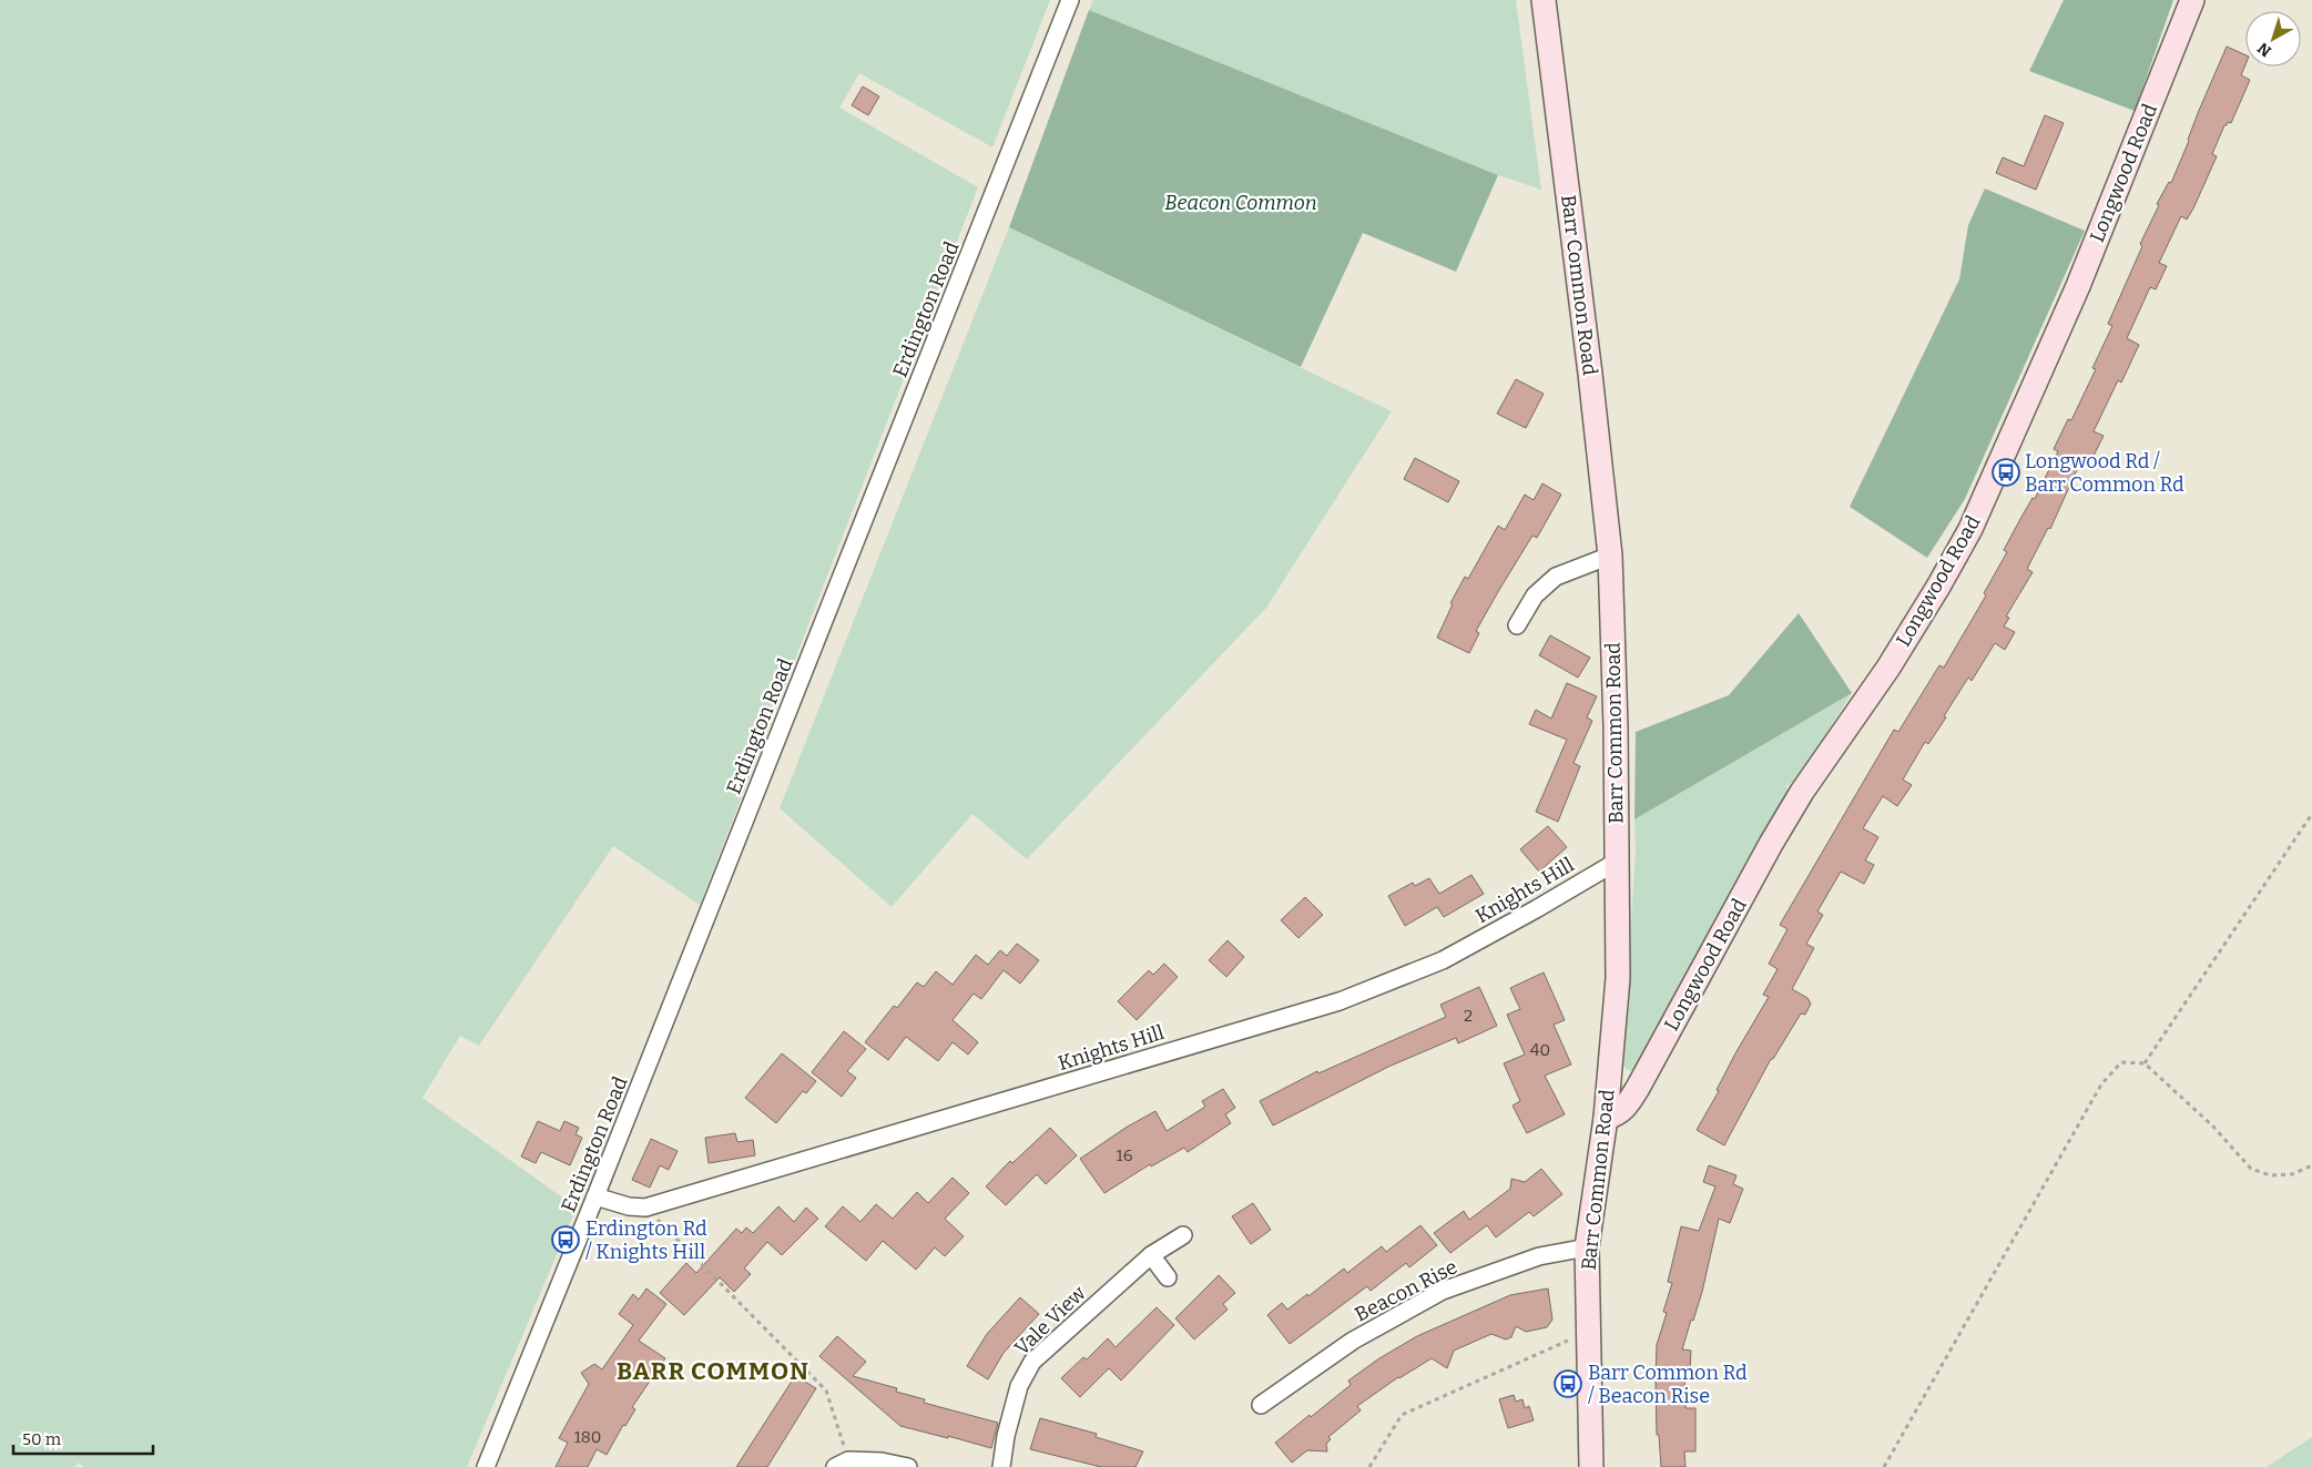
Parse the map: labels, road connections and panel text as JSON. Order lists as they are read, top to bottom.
{
  "streets": {
    "main road": ["Longwood Road", "Barr Common Road"],
    "street": [
      "Erdington Road",
      "Knights Hill",
      "Beacon Rise",
      "Vale View"
    ]
  },
  "crossings": [
    ["Longwood Road", "Barr Common Road"],
    ["Barr Common Road", "Knights Hill"],
    ["Barr Common Road", "Beacon Rise"],
    ["Erdington Road", "Knights Hill"]
  ],
  "districts": ["BARR COMMON"],
  "parks": ["Beacon Common"],
  "places": {
    "bus stop": ["Longwood Rd / Barr Common Rd", "Erdington Rd / Knights Hill", "Barr Common Rd / Beacon Rise"]
  },
  "house_numbers": [
    "2",
    "40",
    "16",
    "180"
  ],
  "scale_bar": "50 m",
  "north": "bottom left"
}
